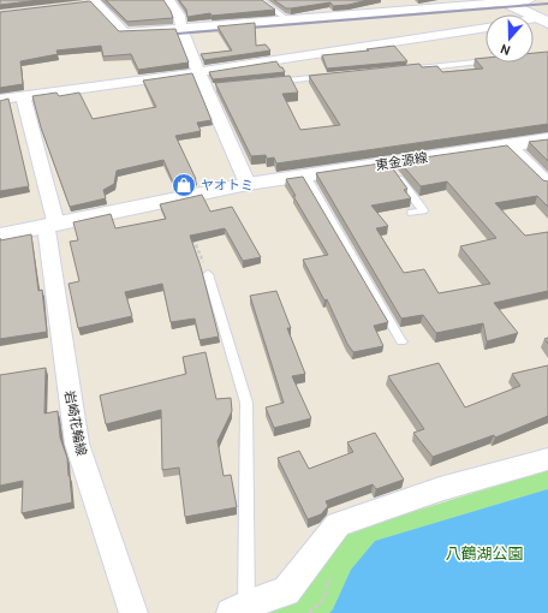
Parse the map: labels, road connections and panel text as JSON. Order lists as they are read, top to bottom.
{
  "streets": {
    "main road": ["東金源線"],
    "street": ["岩崎花輪線"]
  },
  "crossings": [
    ["東金源線", "岩崎花輪線"]
  ],
  "parks": ["八鶴湖公園"],
  "places": {
    "shop": ["ヤオトミ"]
  },
  "north": "bottom"
}
